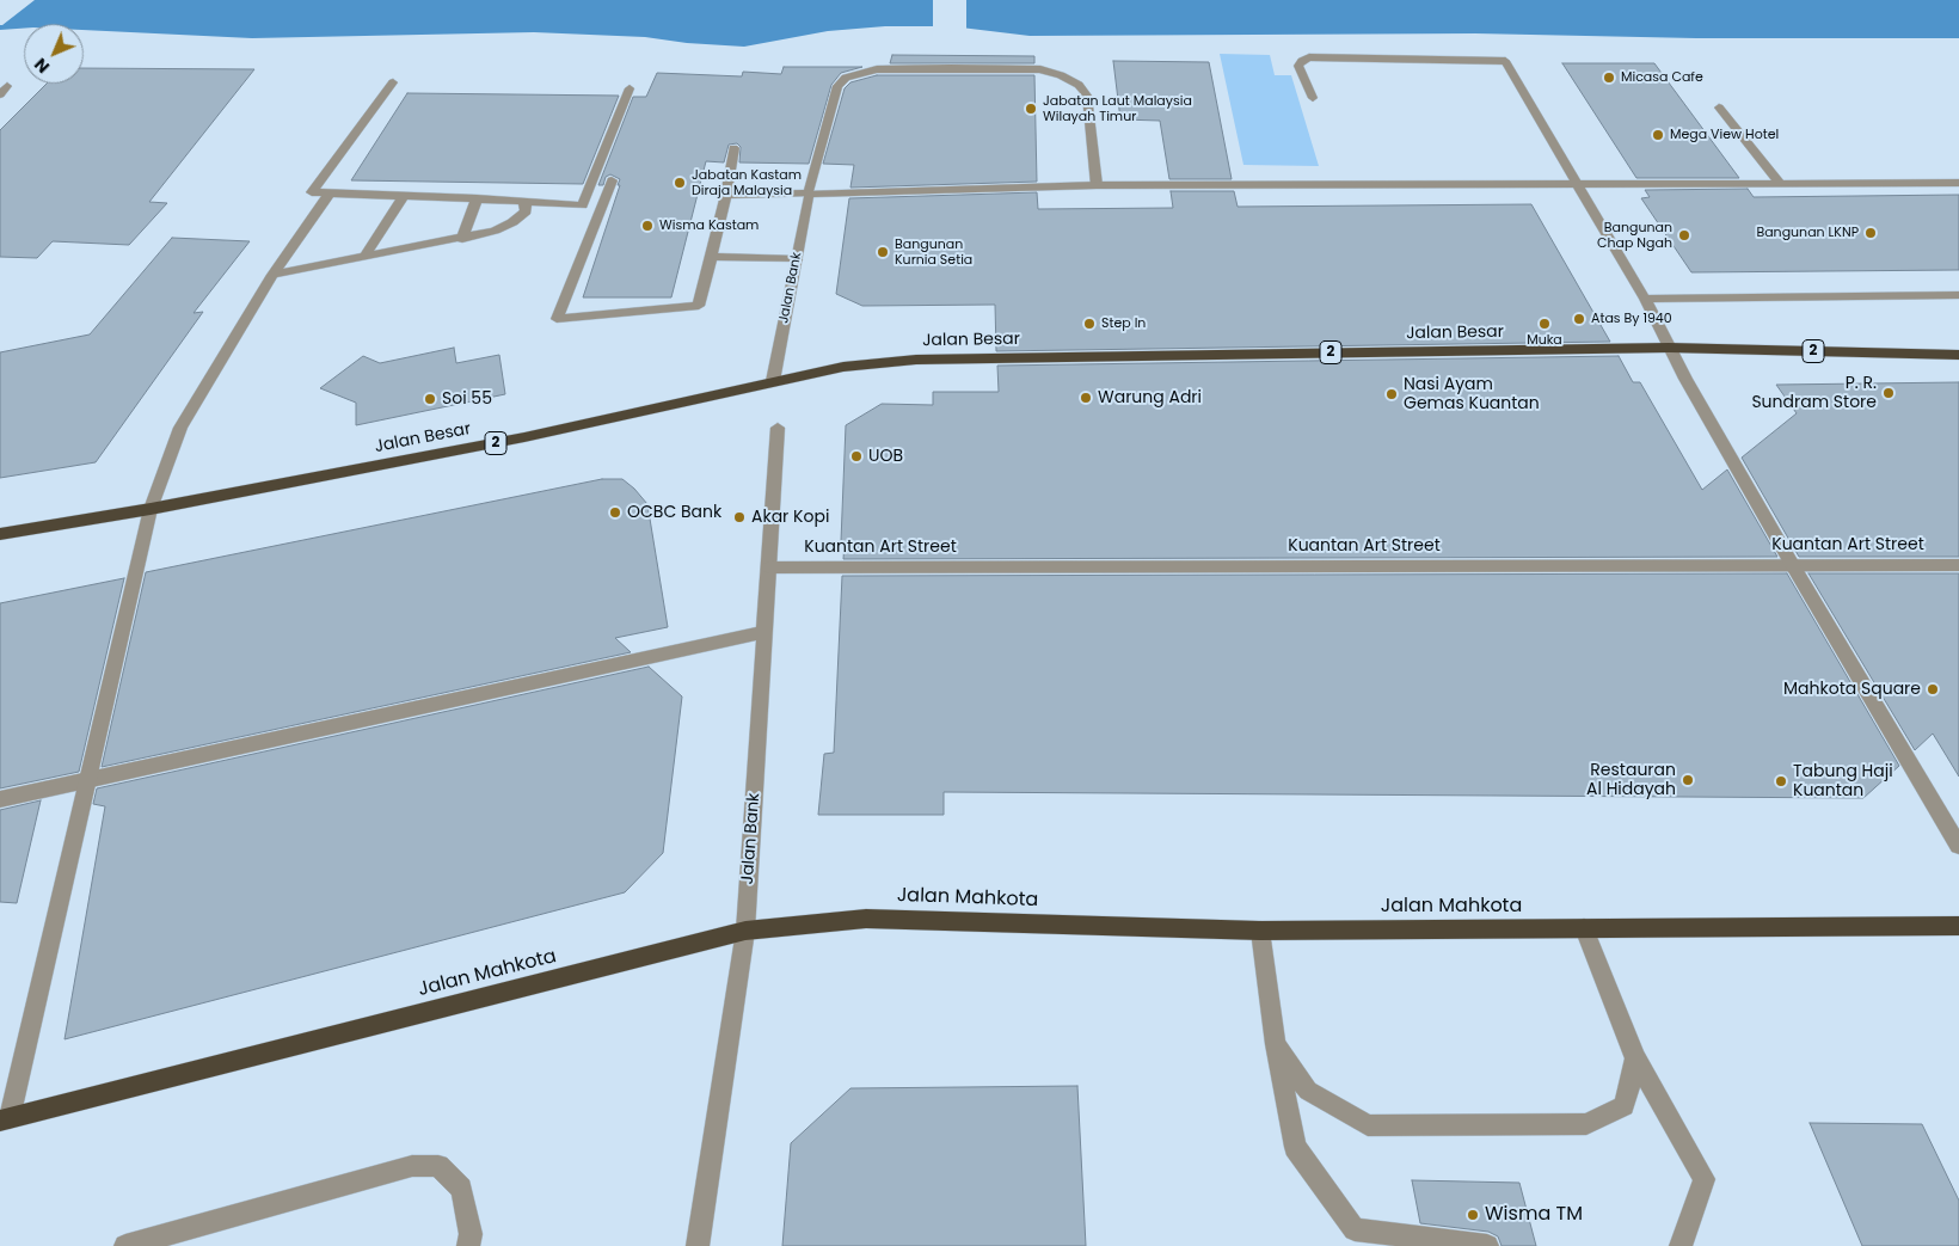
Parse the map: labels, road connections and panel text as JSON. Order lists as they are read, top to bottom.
{
  "streets": {
    "highway": ["Jalan Besar", "2", "Jalan Mahkota"],
    "street": ["Jalan Bank", "Kuantan Art Street"]
  },
  "crossings": [
    ["Jalan Bank", "Jalan Besar"],
    ["Jalan Bank", "Kuantan Art Street"],
    ["Jalan Bank", "Jalan Mahkota"]
  ],
  "places": [
    "Micasa Cafe",
    "Jabatan Laut Malaysia Wilayah Timur",
    "Mega View Hotel",
    "Jabatan Kastam Diraja Malaysia",
    "Wisma Kastam",
    "Bangunan LKNP",
    "Bangunan Chap Ngah",
    "Bangunan Kurnia Setia",
    "Atas By 1940",
    "Step In",
    "Muka",
    "P. R. Sundram Store",
    "Nasi Ayam Gemas Kuantan",
    "Warung Adri",
    "Soi 55",
    "UOB",
    "OCBC Bank",
    "Akar Kopi",
    "Mahkota Square",
    "Restauran Al Hidayah",
    "Tabung Haji Kuantan",
    "Wisma TM"
  ],
  "north": "bottom left"
}
